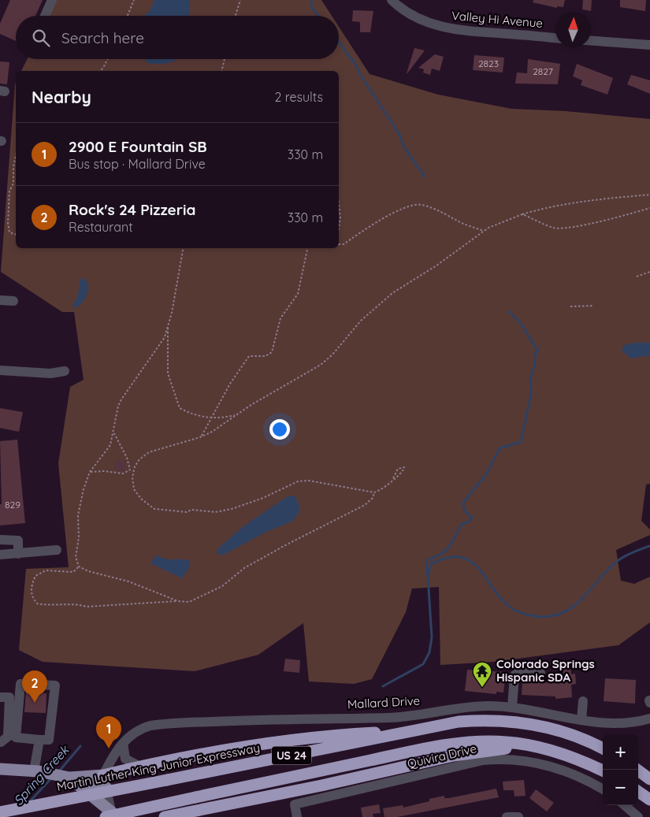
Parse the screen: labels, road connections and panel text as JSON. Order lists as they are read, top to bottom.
{
  "streets": {
    "highway": ["US 24", "Martin Luther King Junior Expressway"],
    "street": ["Valley Hi Avenue", "Mallard Drive", "Quivira Drive"]
  },
  "crossings": [
    ["US 24", "Martin Luther King Junior Expressway"]
  ],
  "water": ["Spring Creek"],
  "places": {
    "temple": ["Colorado Springs Hispanic SDA"]
  },
  "house_numbers": ["2823", "2827", "829"],
  "north": "top",
  "page": {
    "search": "Search here",
    "heading": ["Nearby", "2 results"],
    "list": [
      {
        "mark": "1",
        "name": "2900 E Fountain SB",
        "note": "Bus stop · Mallard Drive",
        "value": "330 m"
      },
      {
        "mark": "2",
        "name": "Rock's 24 Pizzeria",
        "note": "Restaurant",
        "value": "330 m"
      }
    ],
    "pins": ["2", "1"],
    "map_buttons": ["+", "−"]
  }
}
